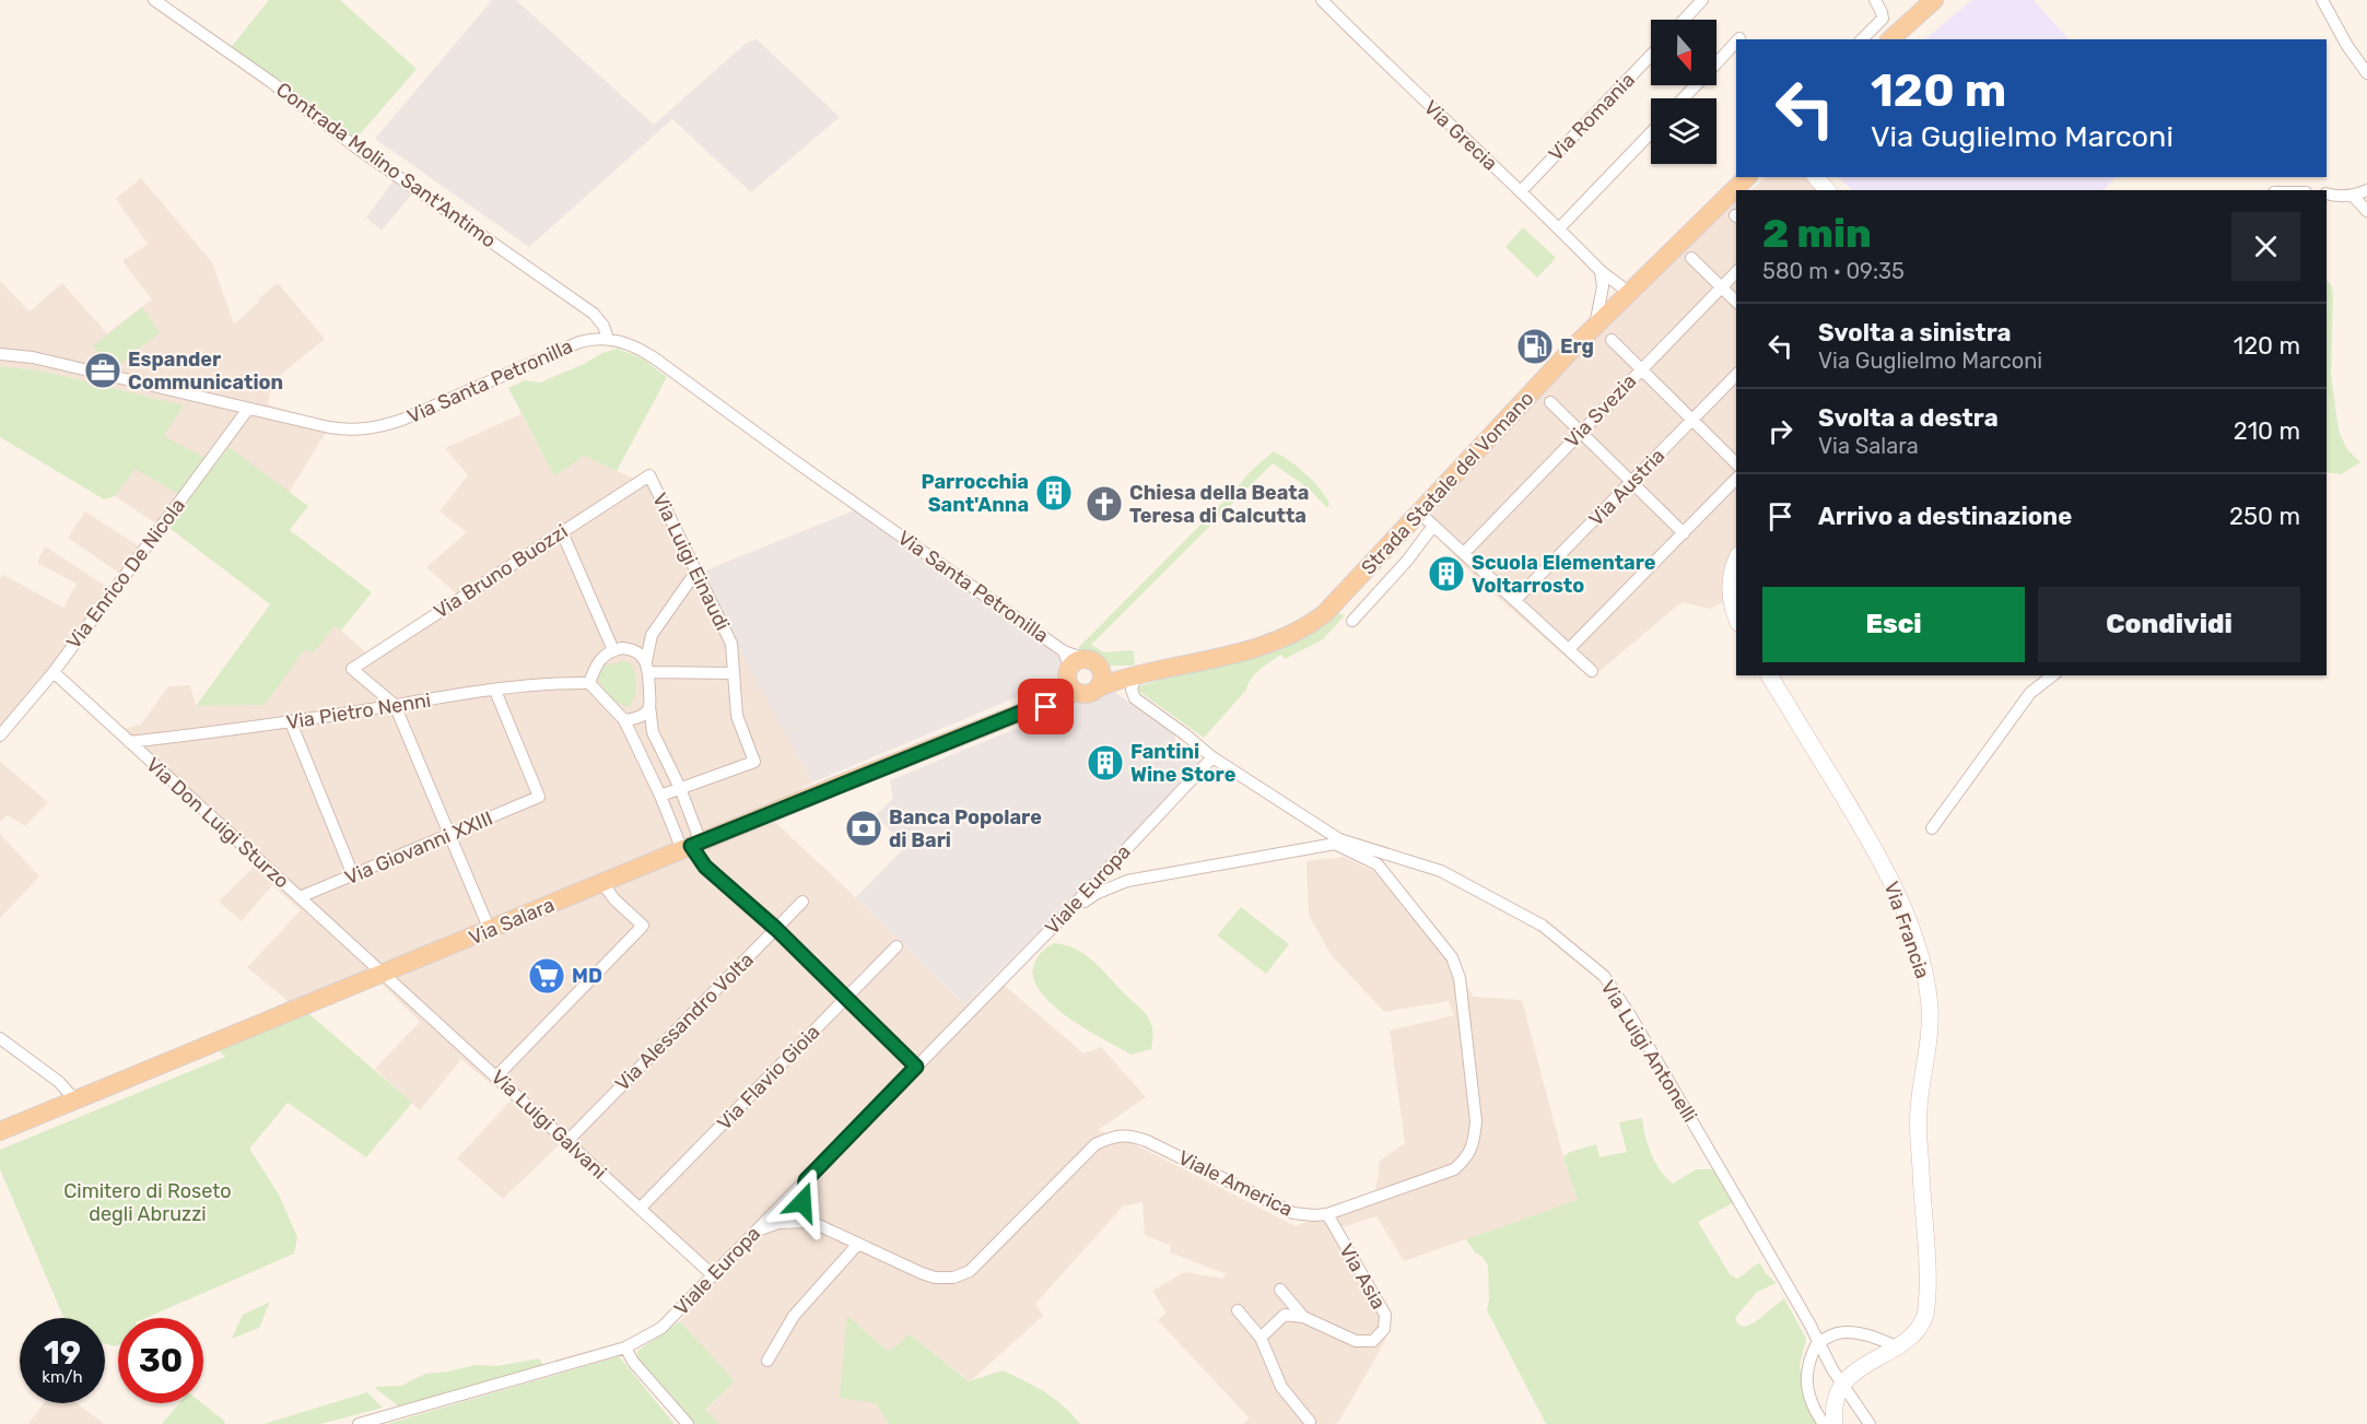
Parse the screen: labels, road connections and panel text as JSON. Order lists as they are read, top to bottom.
{
  "streets": {
    "main road": ["Strada Statale del Vomano", "Via Salara", "Via Francia"],
    "street": [
      "Via Romania",
      "Via Grecia",
      "Contrada Molino Sant'Antimo",
      "Via Santa Petronilla",
      "Via Svezia",
      "Via Austria",
      "Via Luigi Einaudi",
      "Via Bruno Buozzi",
      "Via Enrico De Nicola",
      "Via Pietro Nenni",
      "Via Don Luigi Sturzo",
      "Via Giovanni XXIII",
      "Viale Europa",
      "Via Alessandro Volta",
      "Via Luigi Antonelli",
      "Via Flavio Gioia",
      "Via Luigi Galvani",
      "Viale America",
      "Via Asia"
    ]
  },
  "crossings": [
    ["Via Romania", "Via Grecia"],
    ["Via Grecia", "Strada Statale del Vomano"],
    ["Contrada Molino Sant'Antimo", "Via Santa Petronilla"],
    ["Via Santa Petronilla", "Strada Statale del Vomano"],
    ["Via Santa Petronilla", "Via Enrico De Nicola"],
    ["Via Santa Petronilla", "Via Salara"],
    ["Strada Statale del Vomano", "Via Salara"],
    ["Strada Statale del Vomano", "Via Luigi Antonelli"],
    ["Via Luigi Einaudi", "Via Bruno Buozzi"],
    ["Via Bruno Buozzi", "Via Pietro Nenni"],
    ["Via Enrico De Nicola", "Via Don Luigi Sturzo"],
    ["Via Pietro Nenni", "Via Don Luigi Sturzo"],
    ["Via Pietro Nenni", "Via Giovanni XXIII"],
    ["Via Don Luigi Sturzo", "Via Giovanni XXIII"],
    ["Via Don Luigi Sturzo", "Via Salara"],
    ["Via Don Luigi Sturzo", "Via Luigi Galvani"],
    ["Viale Europa", "Via Luigi Antonelli"],
    ["Viale Europa", "Via Luigi Galvani"],
    ["Viale Europa", "Viale America"],
    ["Via Salara", "Via Luigi Galvani"],
    ["Via Alessandro Volta", "Via Luigi Galvani"],
    ["Via Luigi Antonelli", "Viale America"],
    ["Via Flavio Gioia", "Via Luigi Galvani"],
    ["Viale America", "Via Asia"]
  ],
  "parks": ["Cimitero di Roseto degli Abruzzi"],
  "places": {
    "fuel station": ["Erg"],
    "office": ["Espander Communication"],
    "building": ["Parrocchia Sant'Anna", "Scuola Elementare Voltarrosto", "Fantini Wine Store"],
    "church": ["Chiesa della Beata Teresa di Calcutta"],
    "bank": ["Banca Popolare di Bari"],
    "supermarket": ["MD"]
  },
  "north": "bottom",
  "page": {
    "turn": ["120 m", "Via Guglielmo Marconi"],
    "heading": ["2 min", "580 m · 09:35"],
    "list": [
      {
        "name": "Svolta a sinistra",
        "note": "Via Guglielmo Marconi",
        "value": "120 m"
      },
      {
        "name": "Svolta a destra",
        "note": "Via Salara",
        "value": "210 m"
      },
      {
        "name": "Arrivo a destinazione",
        "value": "250 m"
      }
    ],
    "buttons": ["Esci", "Condividi"],
    "speed": "19 km/h",
    "limit": "30"
  }
}
